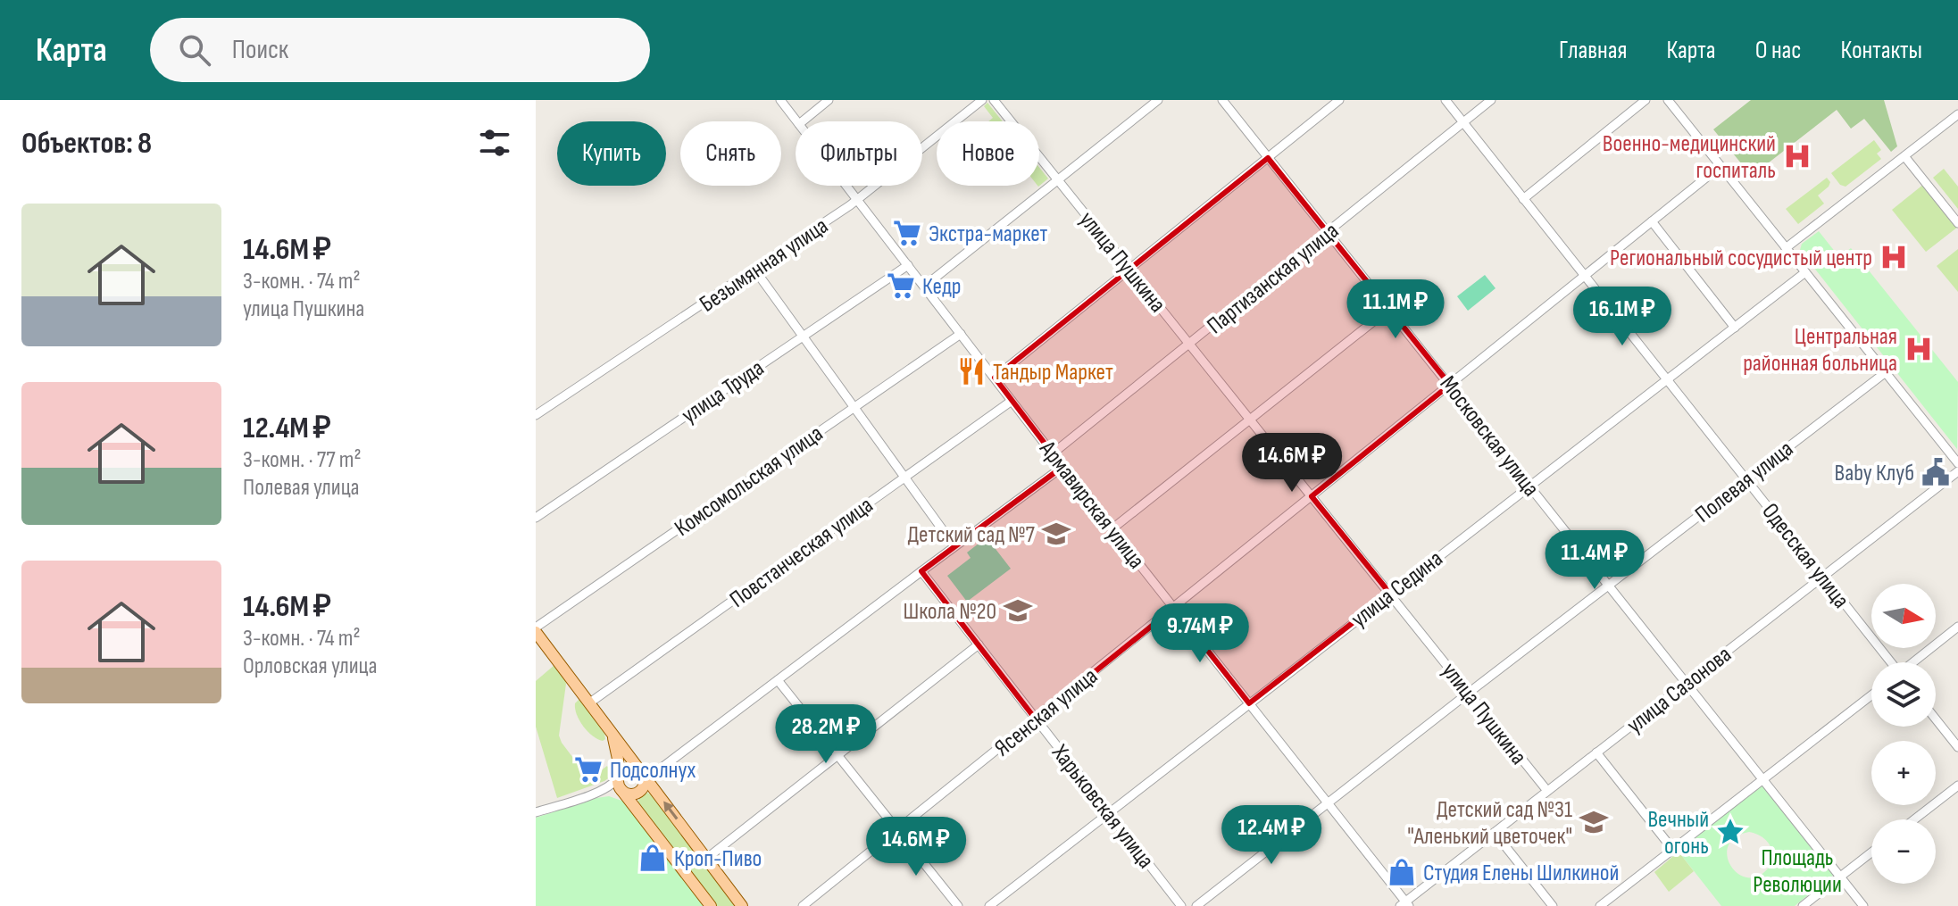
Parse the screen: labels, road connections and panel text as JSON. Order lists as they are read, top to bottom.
{
  "streets": {
    "street": [
      "улица Пушкина",
      "Безымянная улица",
      "Партизанская улица",
      "улица Труда",
      "Московская улица",
      "Комсомольская улица",
      "Полевая улица",
      "Армавирская улица",
      "Повстанческая улица",
      "Одесская улица",
      "улица Седина",
      "улица Сазонова",
      "Ясенская улица",
      "Харьковская улица"
    ]
  },
  "crossings": [
    ["улица Пушкина", "Партизанская улица"],
    ["улица Пушкина", "Полевая улица"],
    ["улица Пушкина", "улица Седина"],
    ["улица Пушкина", "улица Сазонова"],
    ["улица Пушкина", "Ясенская улица"],
    ["Безымянная улица", "Армавирская улица"],
    ["Партизанская улица", "Московская улица"],
    ["Партизанская улица", "Армавирская улица"],
    ["Партизанская улица", "Одесская улица"],
    ["улица Труда", "Армавирская улица"],
    ["Московская улица", "Полевая улица"],
    ["Московская улица", "улица Седина"],
    ["Московская улица", "улица Сазонова"],
    ["Московская улица", "Ясенская улица"],
    ["Комсомольская улица", "Армавирская улица"],
    ["Полевая улица", "Армавирская улица"],
    ["Полевая улица", "Одесская улица"],
    ["Армавирская улица", "Повстанческая улица"],
    ["Армавирская улица", "улица Седина"],
    ["Армавирская улица", "улица Сазонова"],
    ["Армавирская улица", "Ясенская улица"],
    ["Одесская улица", "улица Седина"],
    ["Одесская улица", "улица Сазонова"],
    ["Одесская улица", "Ясенская улица"],
    ["улица Седина", "Харьковская улица"],
    ["Ясенская улица", "Харьковская улица"]
  ],
  "parks": ["Площадь Революции"],
  "places": {
    "hospital": ["Военно-медицинский госпиталь", "Региональный сосудистый центр", "Центральная районная больница"],
    "supermarket": ["Экстра-маркет", "Кедр", "Подсолнух"],
    "restaurant": ["Тандыр Маркет"],
    "public building": ["Baby Клуб"],
    "school or university": ["Детский сад №7", "Школа №20", "Детский сад №31 \"Аленький цветочек\""],
    "place": ["Вечный огонь"],
    "shop": ["Кроп-Пиво", "Студия Елены Шилкиной"]
  },
  "north": "right",
  "page": {
    "header": "Карта",
    "search": "Поиск",
    "nav": [
      "Главная",
      "Карта",
      "О нас",
      "Контакты"
    ],
    "heading": "Объектов: 8",
    "chip": [
      "Купить",
      "Снять",
      "Фильтры",
      "Новое"
    ],
    "list": [
      {
        "name": "14.6M ₽",
        "note": "3-комн. · 74 m² · улица Пушкина"
      },
      {
        "name": "12.4M ₽",
        "note": "3-комн. · 77 m² · Полевая улица"
      },
      {
        "name": "14.6M ₽",
        "note": "3-комн. · 74 m² · Орловская улица"
      }
    ],
    "price": [
      "11.1M ₽",
      "16.1M ₽",
      "14.6M ₽",
      "11.4M ₽",
      "9.74M ₽",
      "28.2M ₽",
      "12.4M ₽",
      "14.6M ₽"
    ],
    "map_buttons": ["+", "−"]
  }
}
